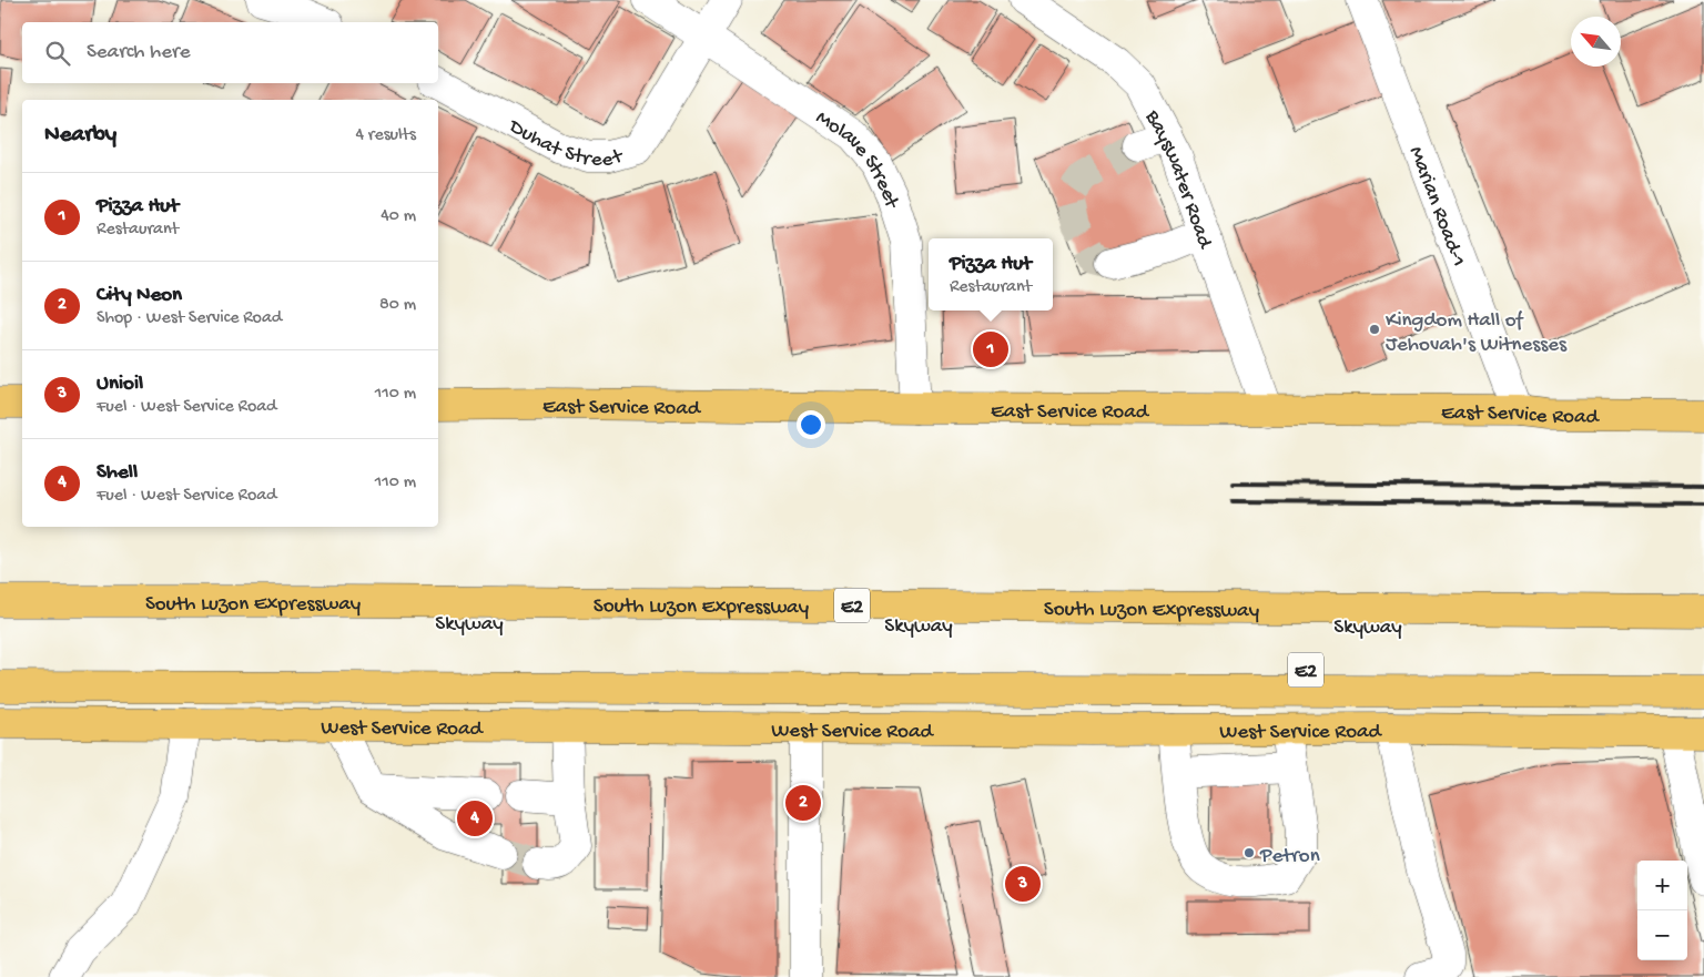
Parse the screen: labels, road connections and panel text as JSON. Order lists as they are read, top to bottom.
{
  "streets": {
    "main road": [
      "East Service Road",
      "South Luzon Expressway",
      "E2",
      "Skyway",
      "West Service Road"
    ],
    "street": [
      "Duhat Street",
      "Molave Street",
      "Bayswater Road",
      "Marian Road-1"
    ]
  },
  "crossings": [
    ["Duhat Street", "Molave Street"],
    ["Molave Street", "East Service Road"],
    ["Bayswater Road", "East Service Road"],
    ["Marian Road-1", "East Service Road"]
  ],
  "places": ["Kingdom Hall of Jehovah's Witnesses", "Petron"],
  "north": "top left",
  "page": {
    "search": "Search here",
    "heading": ["Nearby", "4 results"],
    "list": [
      {
        "mark": "1",
        "name": "Pizza Hut",
        "note": "Restaurant",
        "value": "40 m"
      },
      {
        "mark": "2",
        "name": "City Neon",
        "note": "Shop · West Service Road",
        "value": "80 m"
      },
      {
        "mark": "3",
        "name": "Unioil",
        "note": "Fuel · West Service Road",
        "value": "110 m"
      },
      {
        "mark": "4",
        "name": "Shell",
        "note": "Fuel · West Service Road",
        "value": "110 m"
      }
    ],
    "popup": ["Pizza Hut", "Restaurant"],
    "pins": [
      "1",
      "2",
      "4",
      "3"
    ],
    "map_buttons": ["+", "−"]
  }
}
